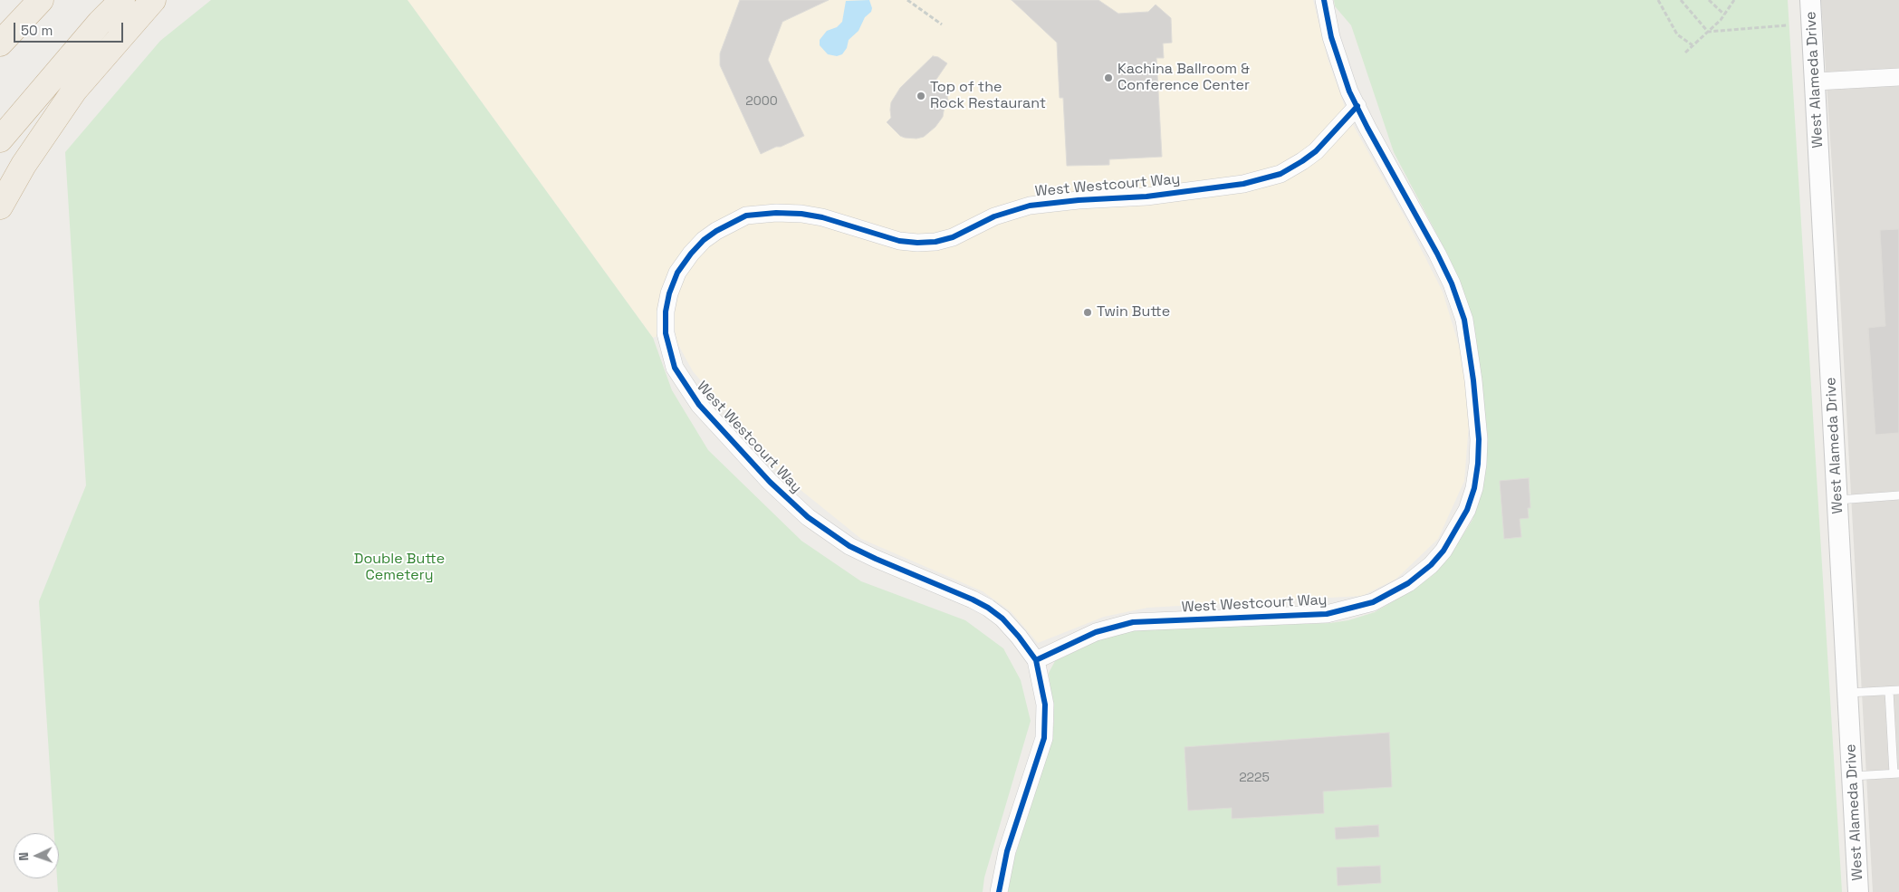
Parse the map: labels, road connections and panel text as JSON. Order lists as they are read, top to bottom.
{
  "streets": {
    "street": ["West Alameda Drive", "West Westcourt Way"]
  },
  "parks": ["Double Butte Cemetery"],
  "places": ["Kachina Ballroom & Conference Center", "Top of the Rock Restaurant", "Twin Butte"],
  "house_numbers": ["2000", "2225"],
  "scale_bar": "50 m",
  "north": "left"
}
